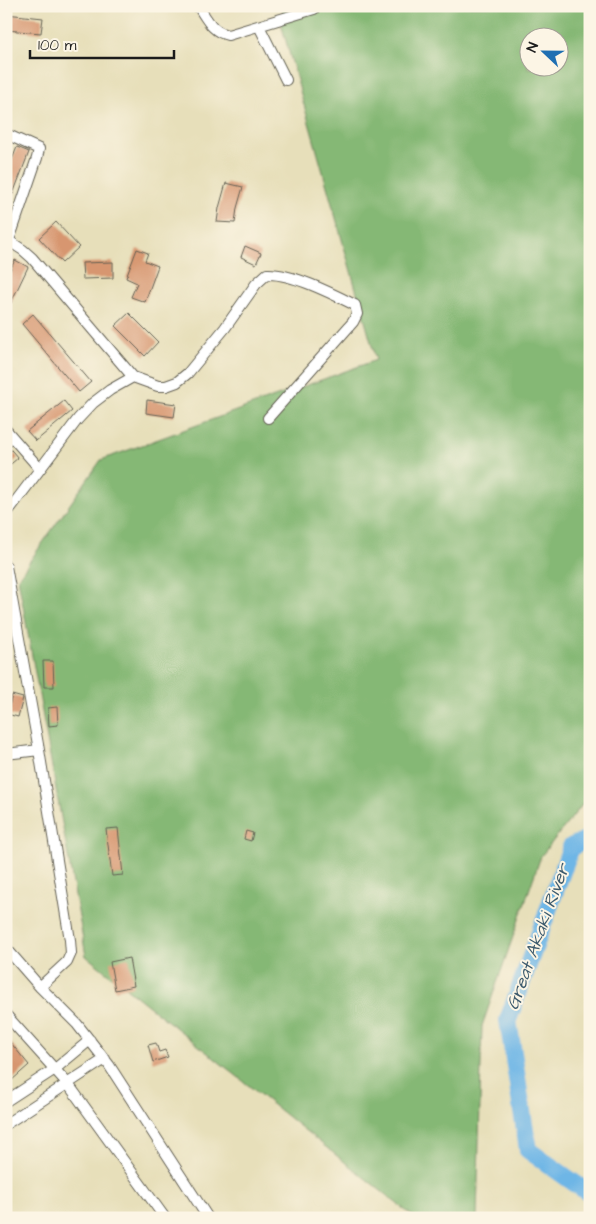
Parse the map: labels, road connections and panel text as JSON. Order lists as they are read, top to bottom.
{
  "water": ["Great Akaki River"],
  "scale_bar": "100 m",
  "north": "left"
}
